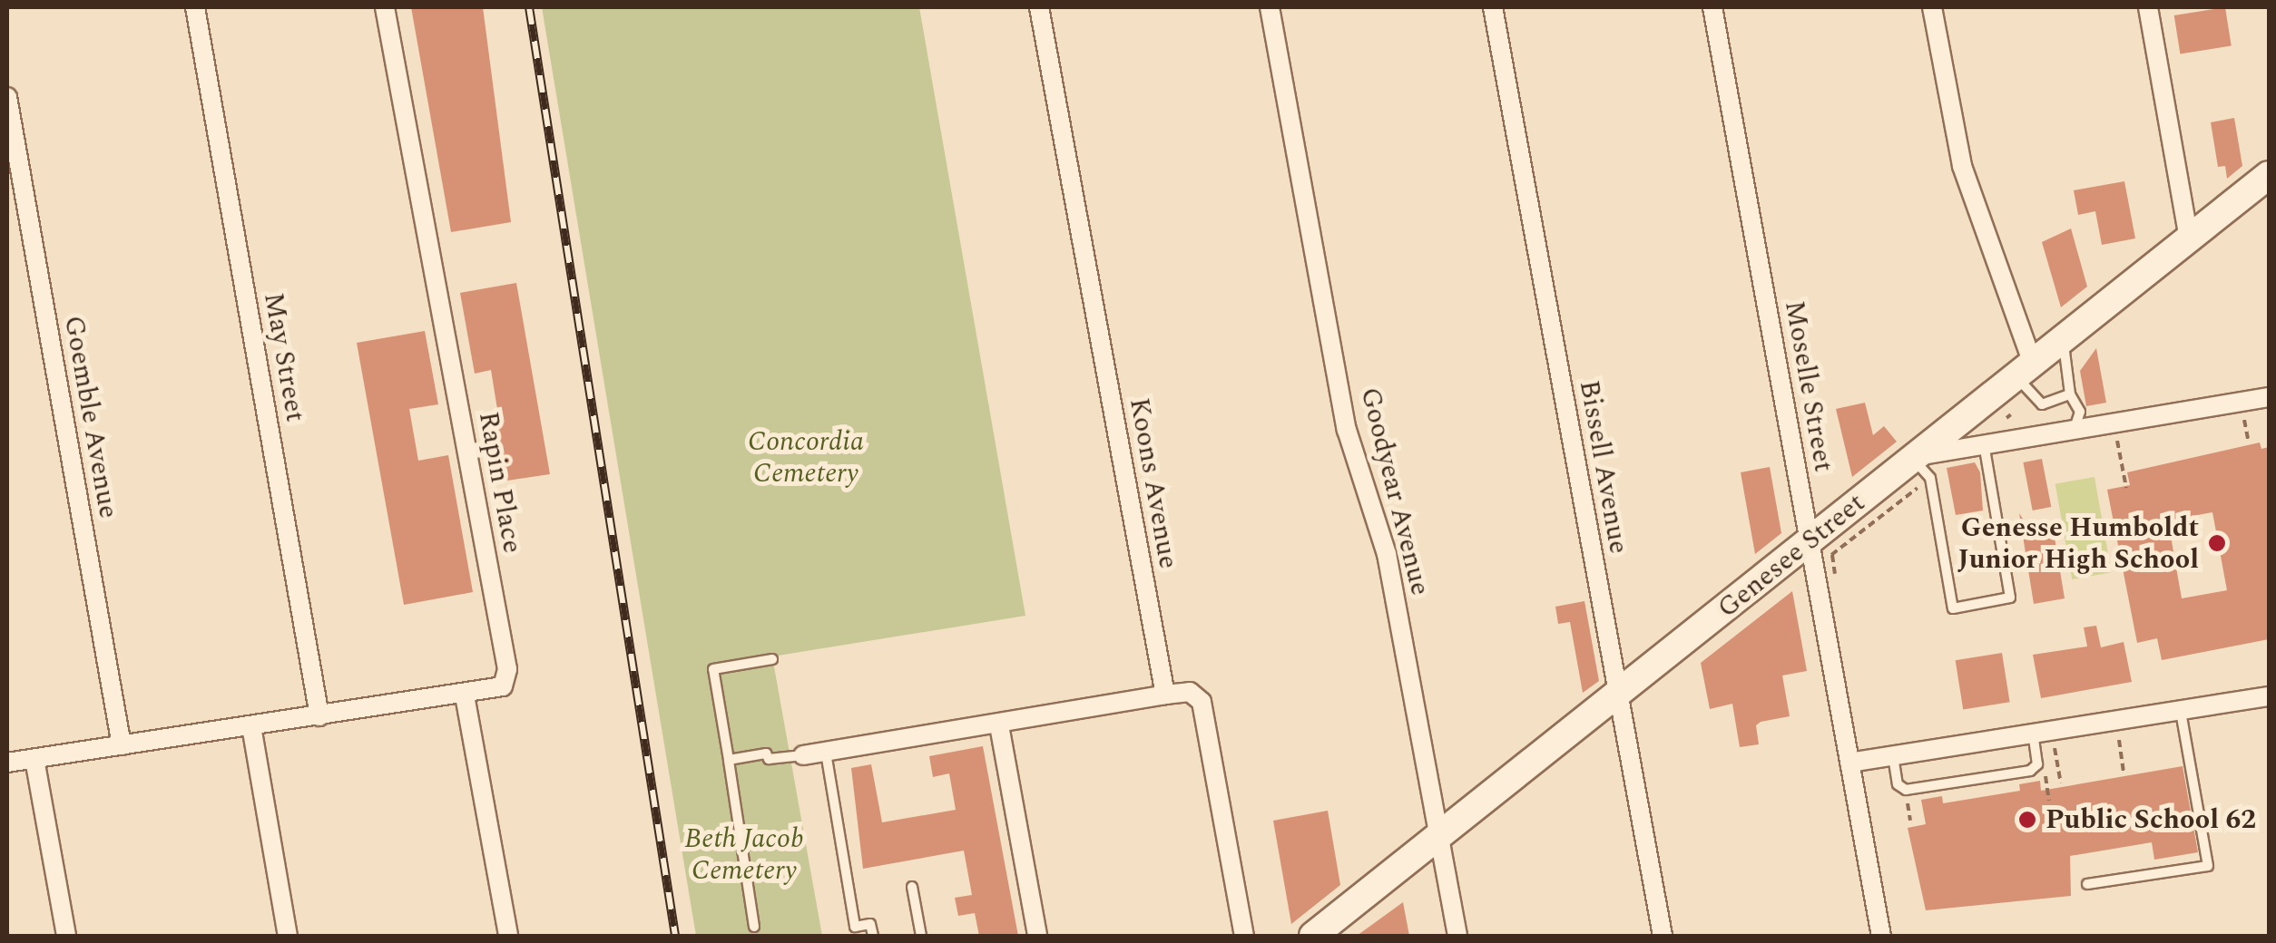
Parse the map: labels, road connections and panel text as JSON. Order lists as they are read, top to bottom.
{
  "streets": {
    "main road": ["Genesee Street"],
    "street": [
      "May Street",
      "Moselle Street",
      "Goemble Avenue",
      "Bissell Avenue",
      "Rapin Place",
      "Koons Avenue",
      "Goodyear Avenue"
    ]
  },
  "crossings": [
    ["Moselle Street", "Genesee Street"],
    ["Bissell Avenue", "Genesee Street"],
    ["Goodyear Avenue", "Genesee Street"]
  ],
  "parks": ["Concordia Cemetery", "Beth Jacob Cemetery"],
  "places": ["Genesse Humboldt Junior High School", "Public School 62"]
}
